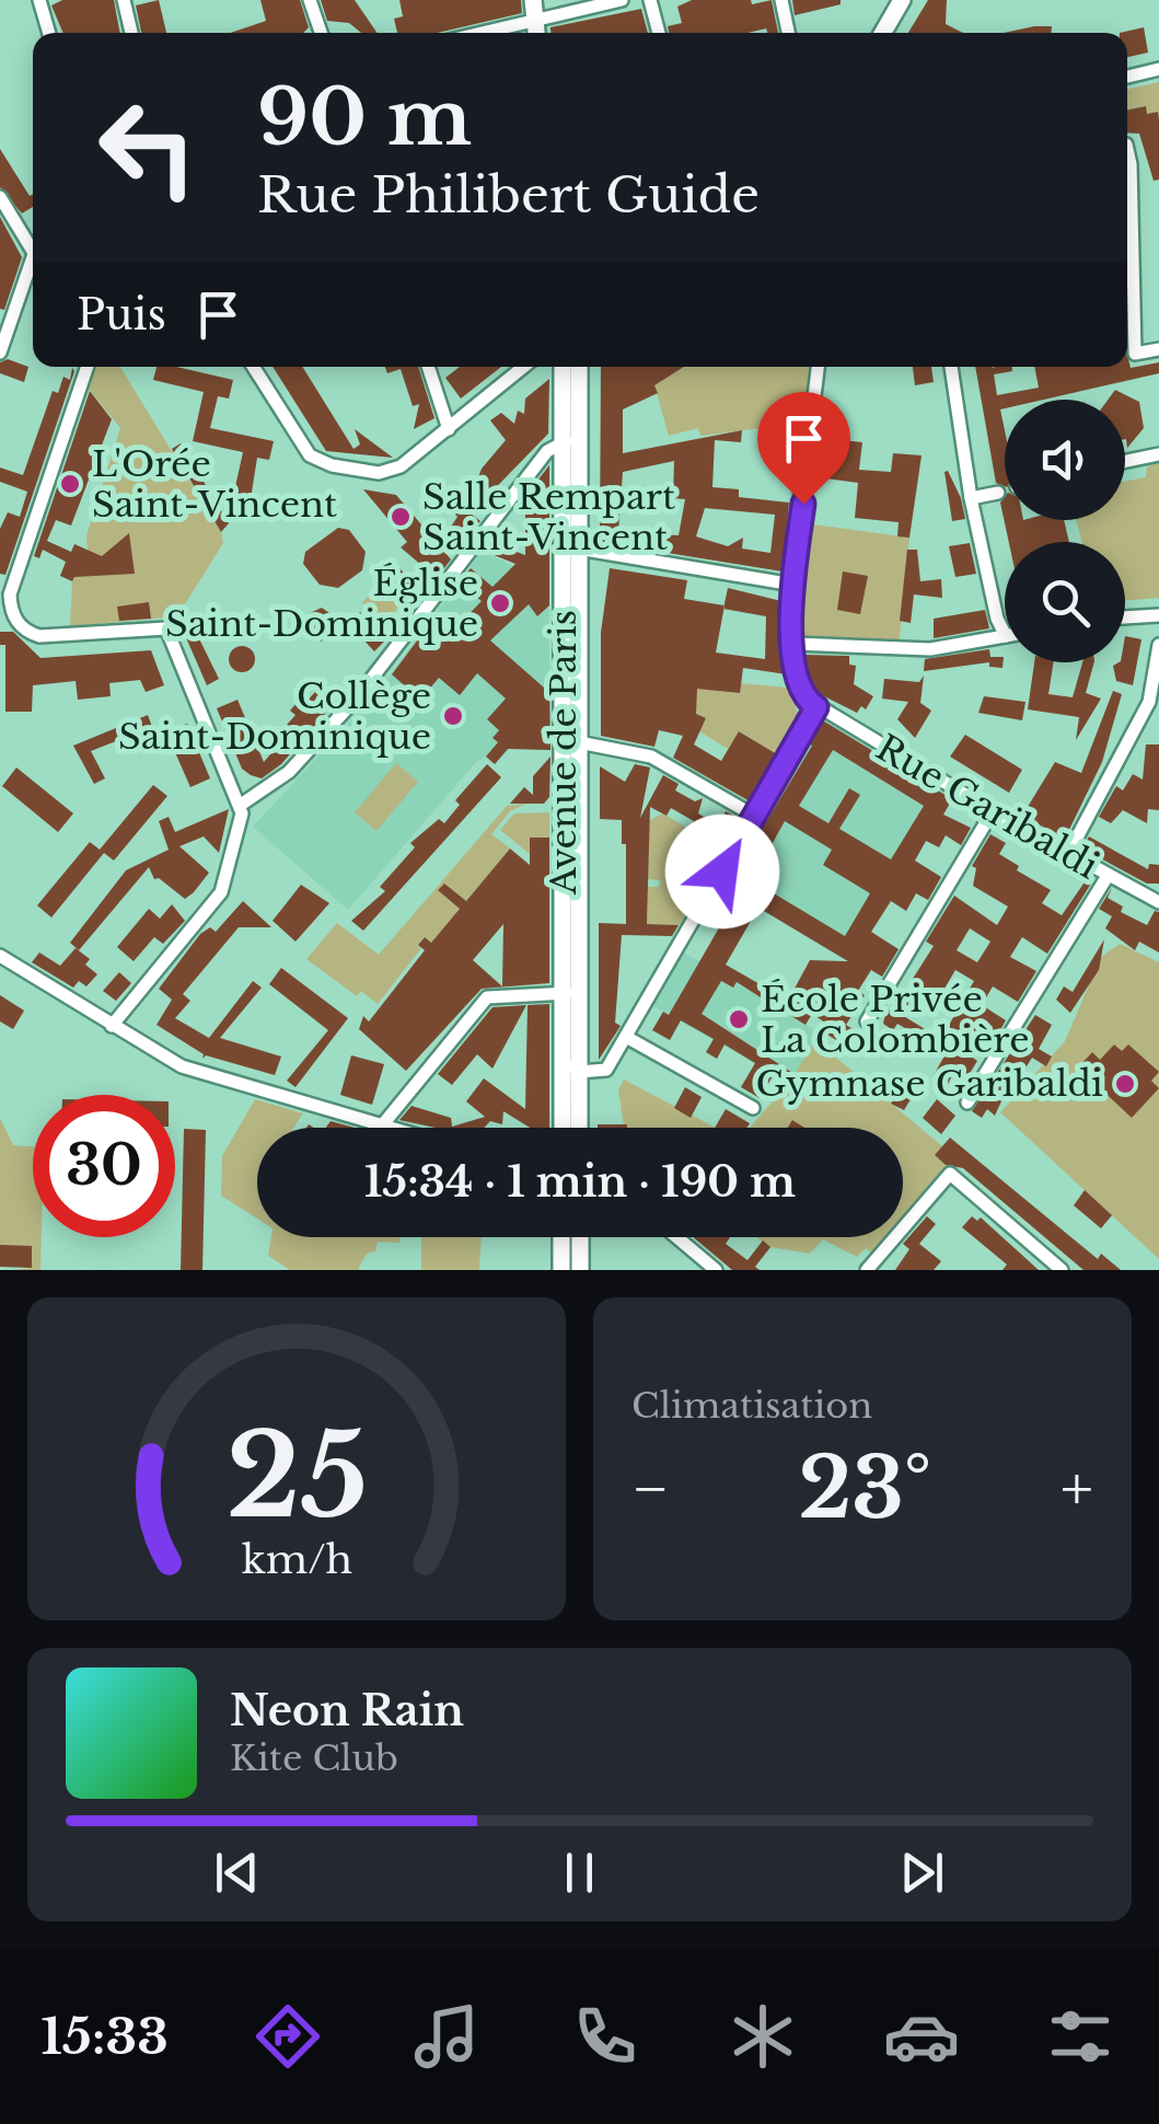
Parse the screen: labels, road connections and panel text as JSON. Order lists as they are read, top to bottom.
{
  "streets": {
    "main road": ["Avenue de Paris"],
    "street": ["Rue Garibaldi"]
  },
  "places": [
    "L'Orée Saint-Vincent",
    "Salle Rempart Saint-Vincent",
    "Église Saint-Dominique",
    "Collège Saint-Dominique",
    "École Privée La Colombière",
    "Gymnase Garibaldi"
  ],
  "page": {
    "turn": ["90 m", "Rue Philibert Guide"],
    "then": "Puis",
    "limit": "30",
    "trip": "15:34 · 1 min · 190 m",
    "tile": "Climatisation",
    "heat": ["−", "23°", "+"],
    "song": ["Neon Rain", "Kite Club"],
    "tabs": "15:33",
    "gauge": ["25", "km/h"]
  }
}
